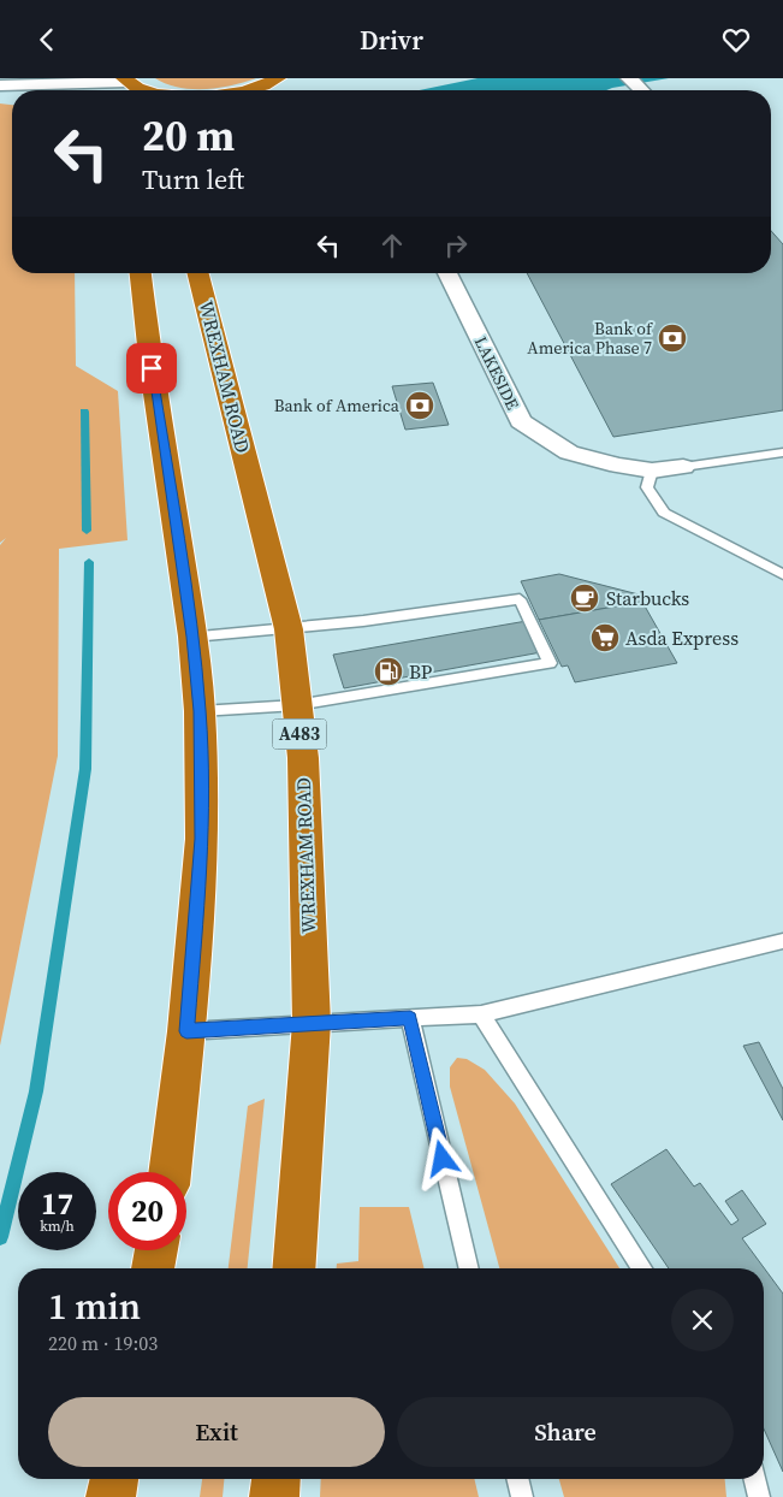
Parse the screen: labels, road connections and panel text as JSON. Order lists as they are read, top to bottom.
{
  "streets": {
    "highway": ["WREXHAM ROAD", "A483"],
    "street": ["LAKESIDE"]
  },
  "places": {
    "bank": ["Bank of America Phase 7", "Bank of America"],
    "cafe": ["Starbucks"],
    "supermarket": ["Asda Express"],
    "fuel station": ["BP"]
  },
  "page": {
    "header": "Drivr",
    "turn": ["20 m", "Turn left"],
    "speed": "17 km/h",
    "limit": "20",
    "heading": ["1 min", "220 m · 19:03"],
    "buttons": ["Exit", "Share"]
  }
}
